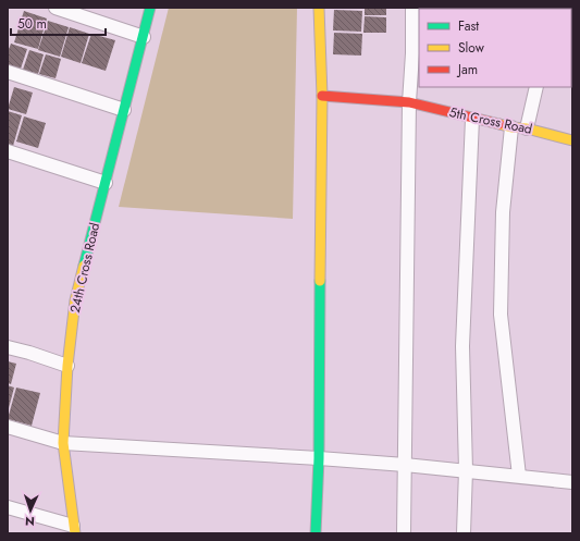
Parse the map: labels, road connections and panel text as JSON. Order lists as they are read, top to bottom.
{
  "streets": {
    "street": ["5th Cross Road", "24th Cross Road"]
  },
  "legend": ["Fast", "Slow", "Jam"],
  "scale_bar": "50 m",
  "north": "bottom"
}
